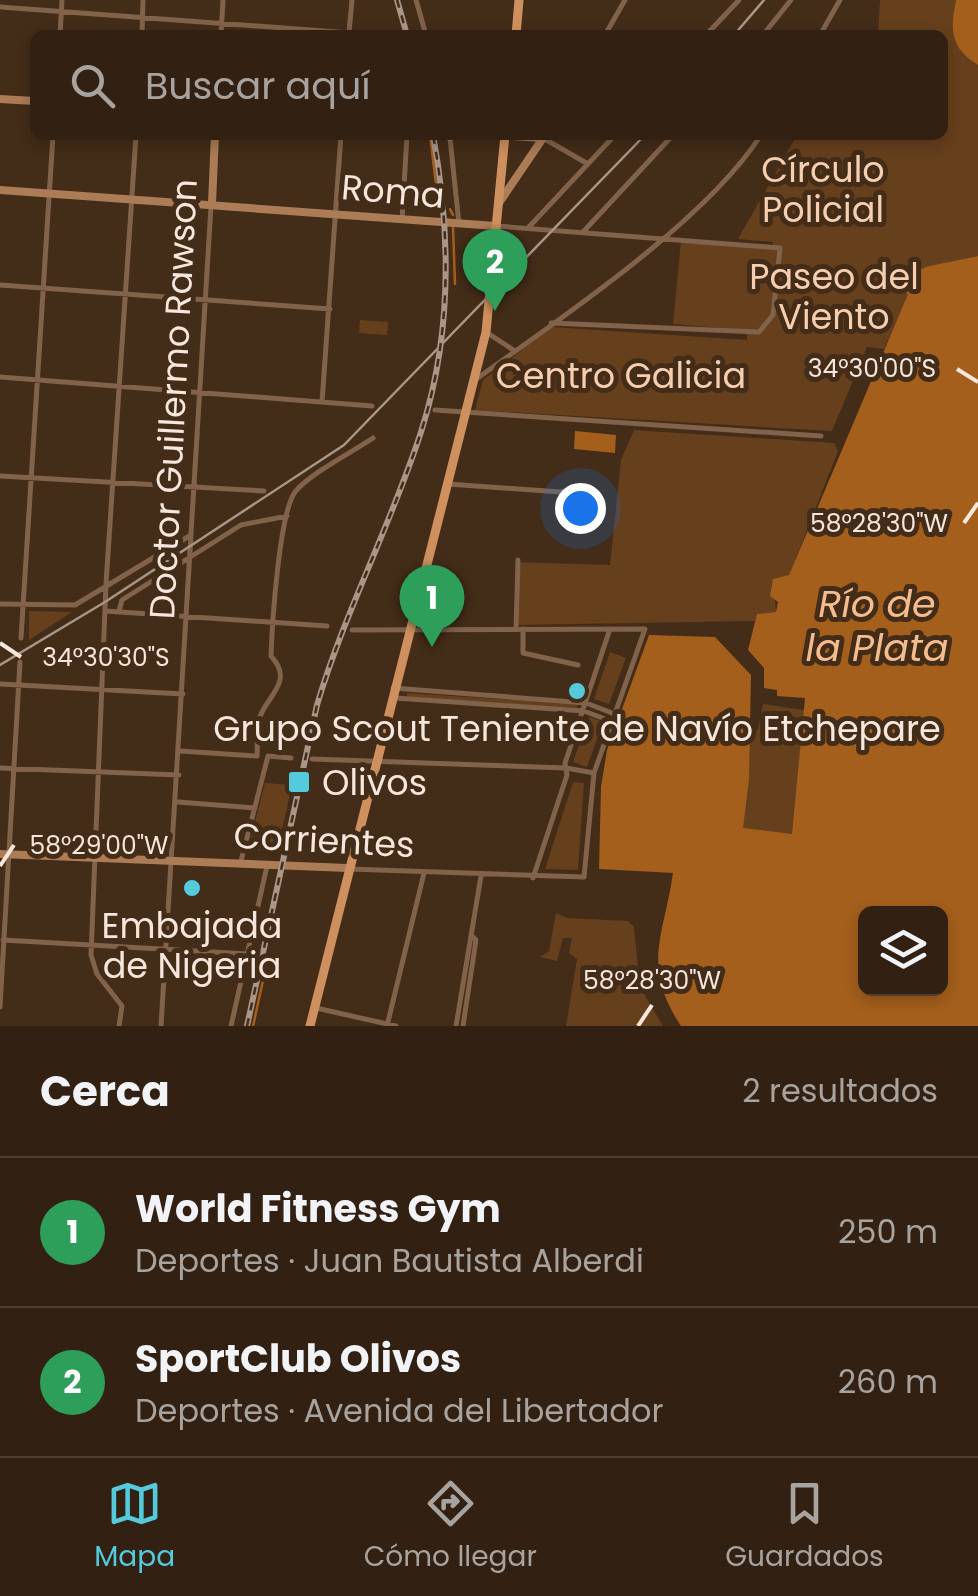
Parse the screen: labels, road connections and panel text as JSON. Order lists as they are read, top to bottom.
{
  "streets": {
    "street": ["Roma", "Doctor Guillermo Rawson", "Corrientes"]
  },
  "crossings": [
    ["Roma", "Doctor Guillermo Rawson"],
    ["Doctor Guillermo Rawson", "Corrientes"]
  ],
  "water": ["Río de la Plata"],
  "parks": ["Círculo Policial", "Paseo del Viento", "Centro Galicia"],
  "places": {
    "other": ["Grupo Scout Teniente de Navío Etchepare", "Embajada de Nigeria"],
    "transit": ["Olivos"]
  },
  "page": {
    "search": "Buscar aquí",
    "pins": ["2", "1"],
    "heading": ["Cerca", "2 resultados"],
    "list": [
      {
        "mark": "1",
        "name": "World Fitness Gym",
        "note": "Deportes · Juan Bautista Alberdi",
        "value": "250 m"
      },
      {
        "mark": "2",
        "name": "SportClub Olivos",
        "note": "Deportes · Avenida del Libertador",
        "value": "260 m"
      }
    ],
    "nav": ["Mapa", "Cómo llegar", "Guardados"]
  },
  "coordinates": [
    "34°30'00\"S",
    "58°28'30\"W",
    "34°30'30\"S",
    "58°29'00\"W"
  ]
}
